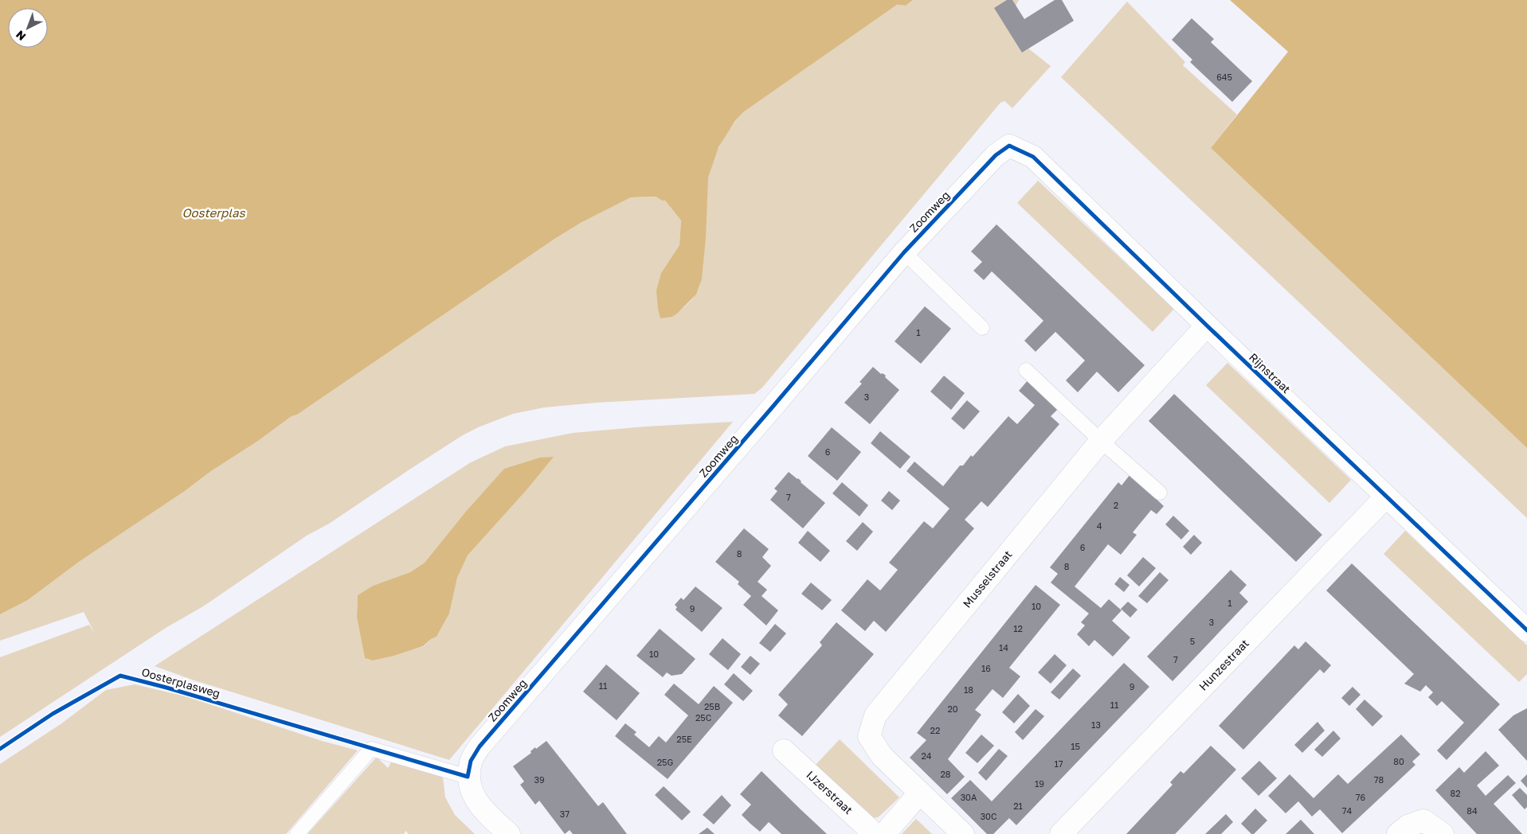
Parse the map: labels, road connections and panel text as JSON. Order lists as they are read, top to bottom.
{
  "streets": {
    "street": [
      "Zoomweg",
      "Rijnstraat",
      "Musselstraat",
      "Hunzestraat",
      "IJzerstraat"
    ],
    "cycle path": ["Oosterplasweg"]
  },
  "crossings": [
    ["Zoomweg", "Rijnstraat"],
    ["Rijnstraat", "Musselstraat"],
    ["Rijnstraat", "Hunzestraat"]
  ],
  "water": ["Oosterplas"],
  "house_numbers": [
    "645",
    "1",
    "3",
    "6",
    "7",
    "2",
    "4",
    "6",
    "8",
    "8",
    "1",
    "10",
    "9",
    "3",
    "12",
    "5",
    "14",
    "10",
    "7",
    "16",
    "11",
    "9",
    "18",
    "11",
    "25B",
    "20",
    "25C",
    "13",
    "22",
    "25E",
    "15",
    "24",
    "80",
    "25G",
    "17",
    "28",
    "39",
    "78",
    "19",
    "82",
    "30A",
    "76",
    "21",
    "74",
    "84",
    "37",
    "30C"
  ],
  "north": "bottom left"
}
